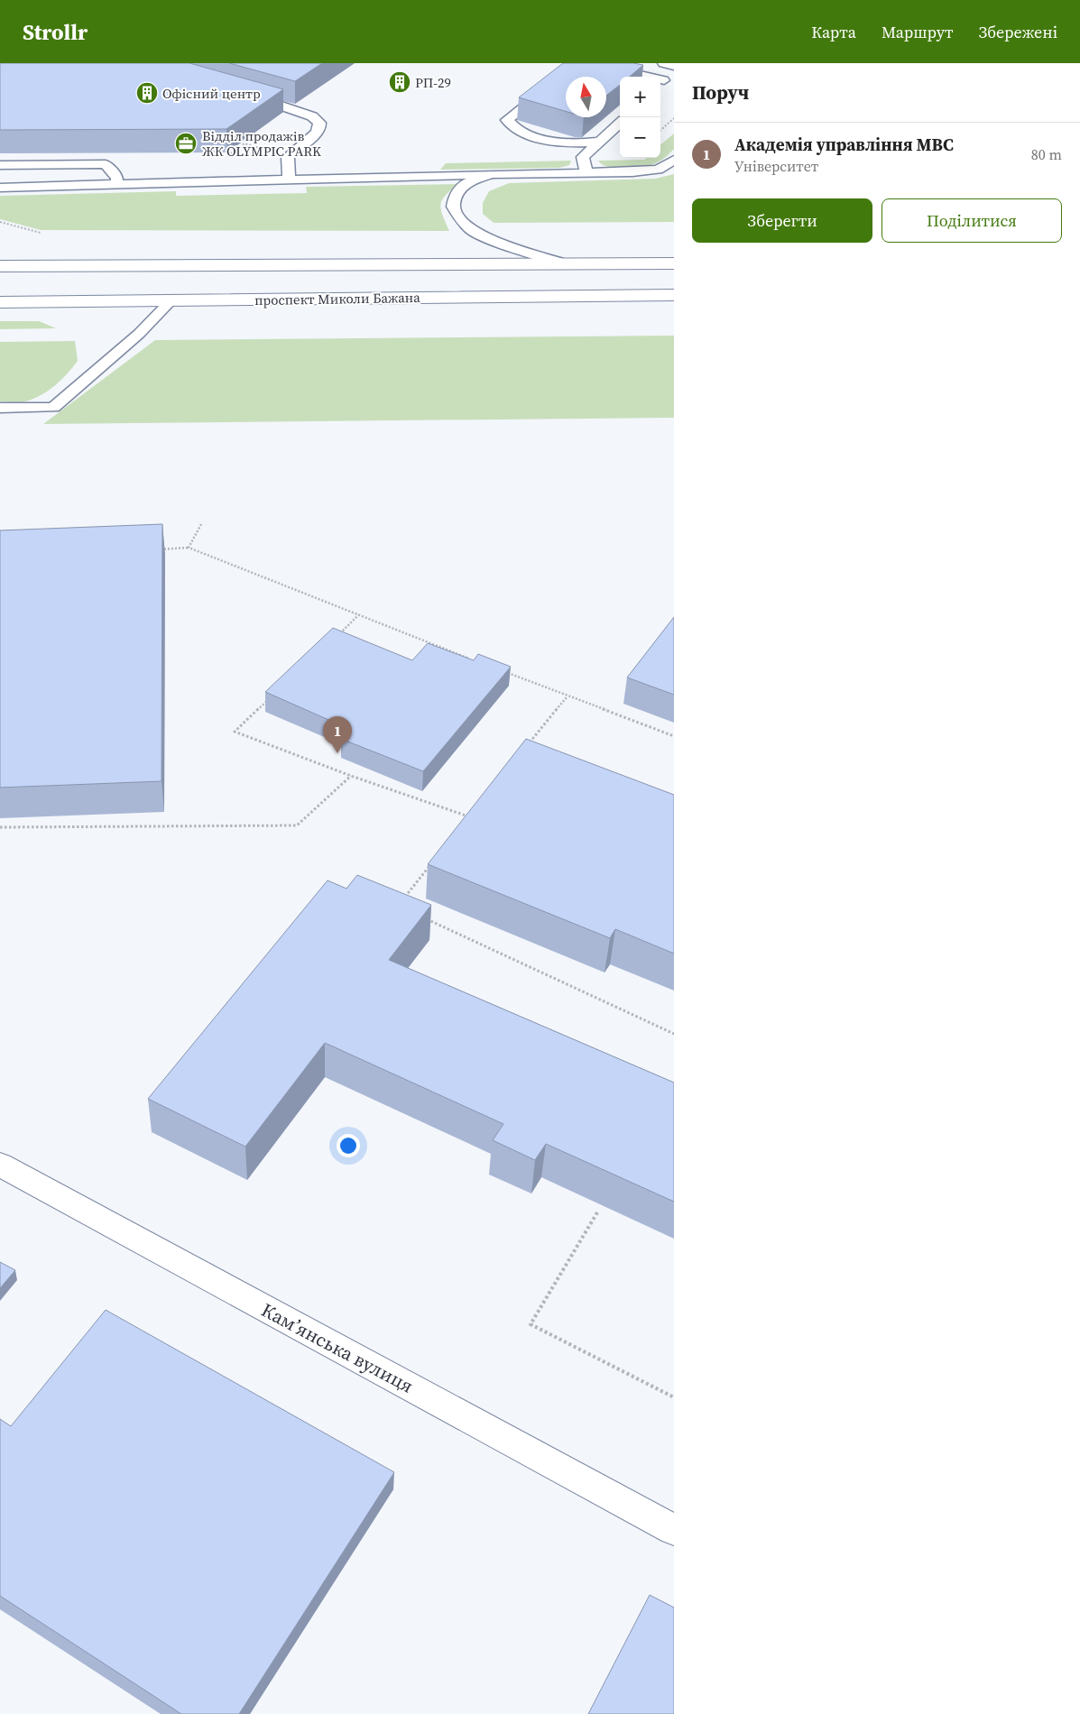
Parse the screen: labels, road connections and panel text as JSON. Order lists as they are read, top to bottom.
{
  "streets": {
    "main road": ["проспект Миколи Бажана", "Камʼянська вулиця"]
  },
  "places": {
    "building": ["РП-29", "Офісний центр"],
    "office": ["Відділ продажів ЖК OLYMPIC PARK"]
  },
  "north": "top",
  "page": {
    "header": "Strollr",
    "nav": ["Карта", "Маршрут", "Збережені"],
    "heading": "Поруч",
    "map_buttons": ["+", "−"],
    "list": [
      {
        "mark": "1",
        "name": "Академія управління МВС",
        "note": "Університет",
        "value": "80 m"
      }
    ],
    "buttons": ["Зберегти", "Поділитися"],
    "pins": "1"
  }
}
